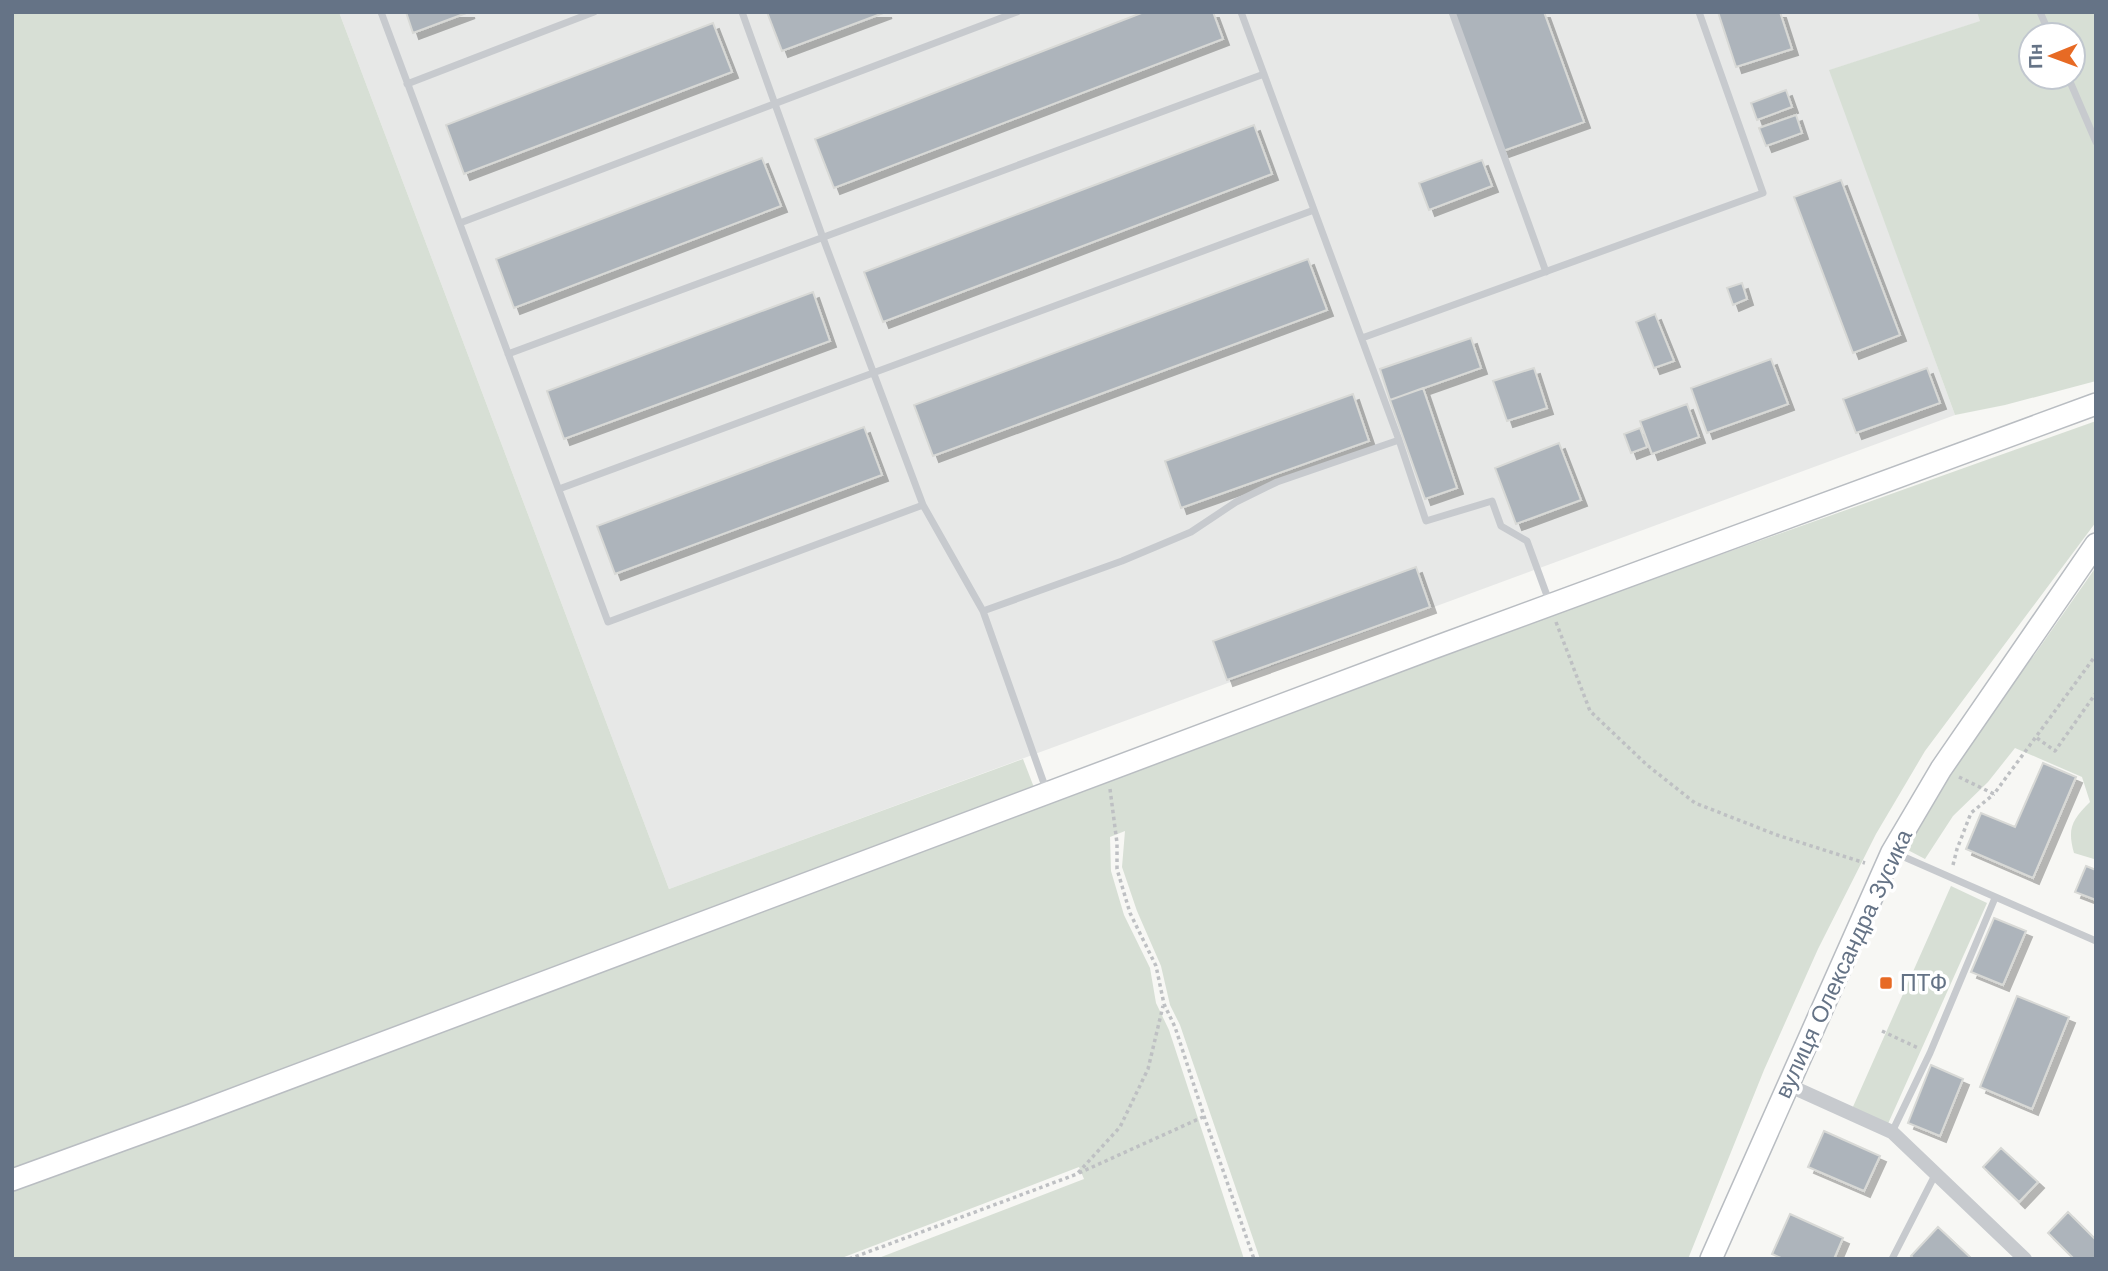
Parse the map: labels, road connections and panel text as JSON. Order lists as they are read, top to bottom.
{
  "streets": {
    "street": ["вулиця Олександра Зусика"]
  },
  "places": {
    "transit": ["ПТФ"]
  },
  "north": "left"
}
